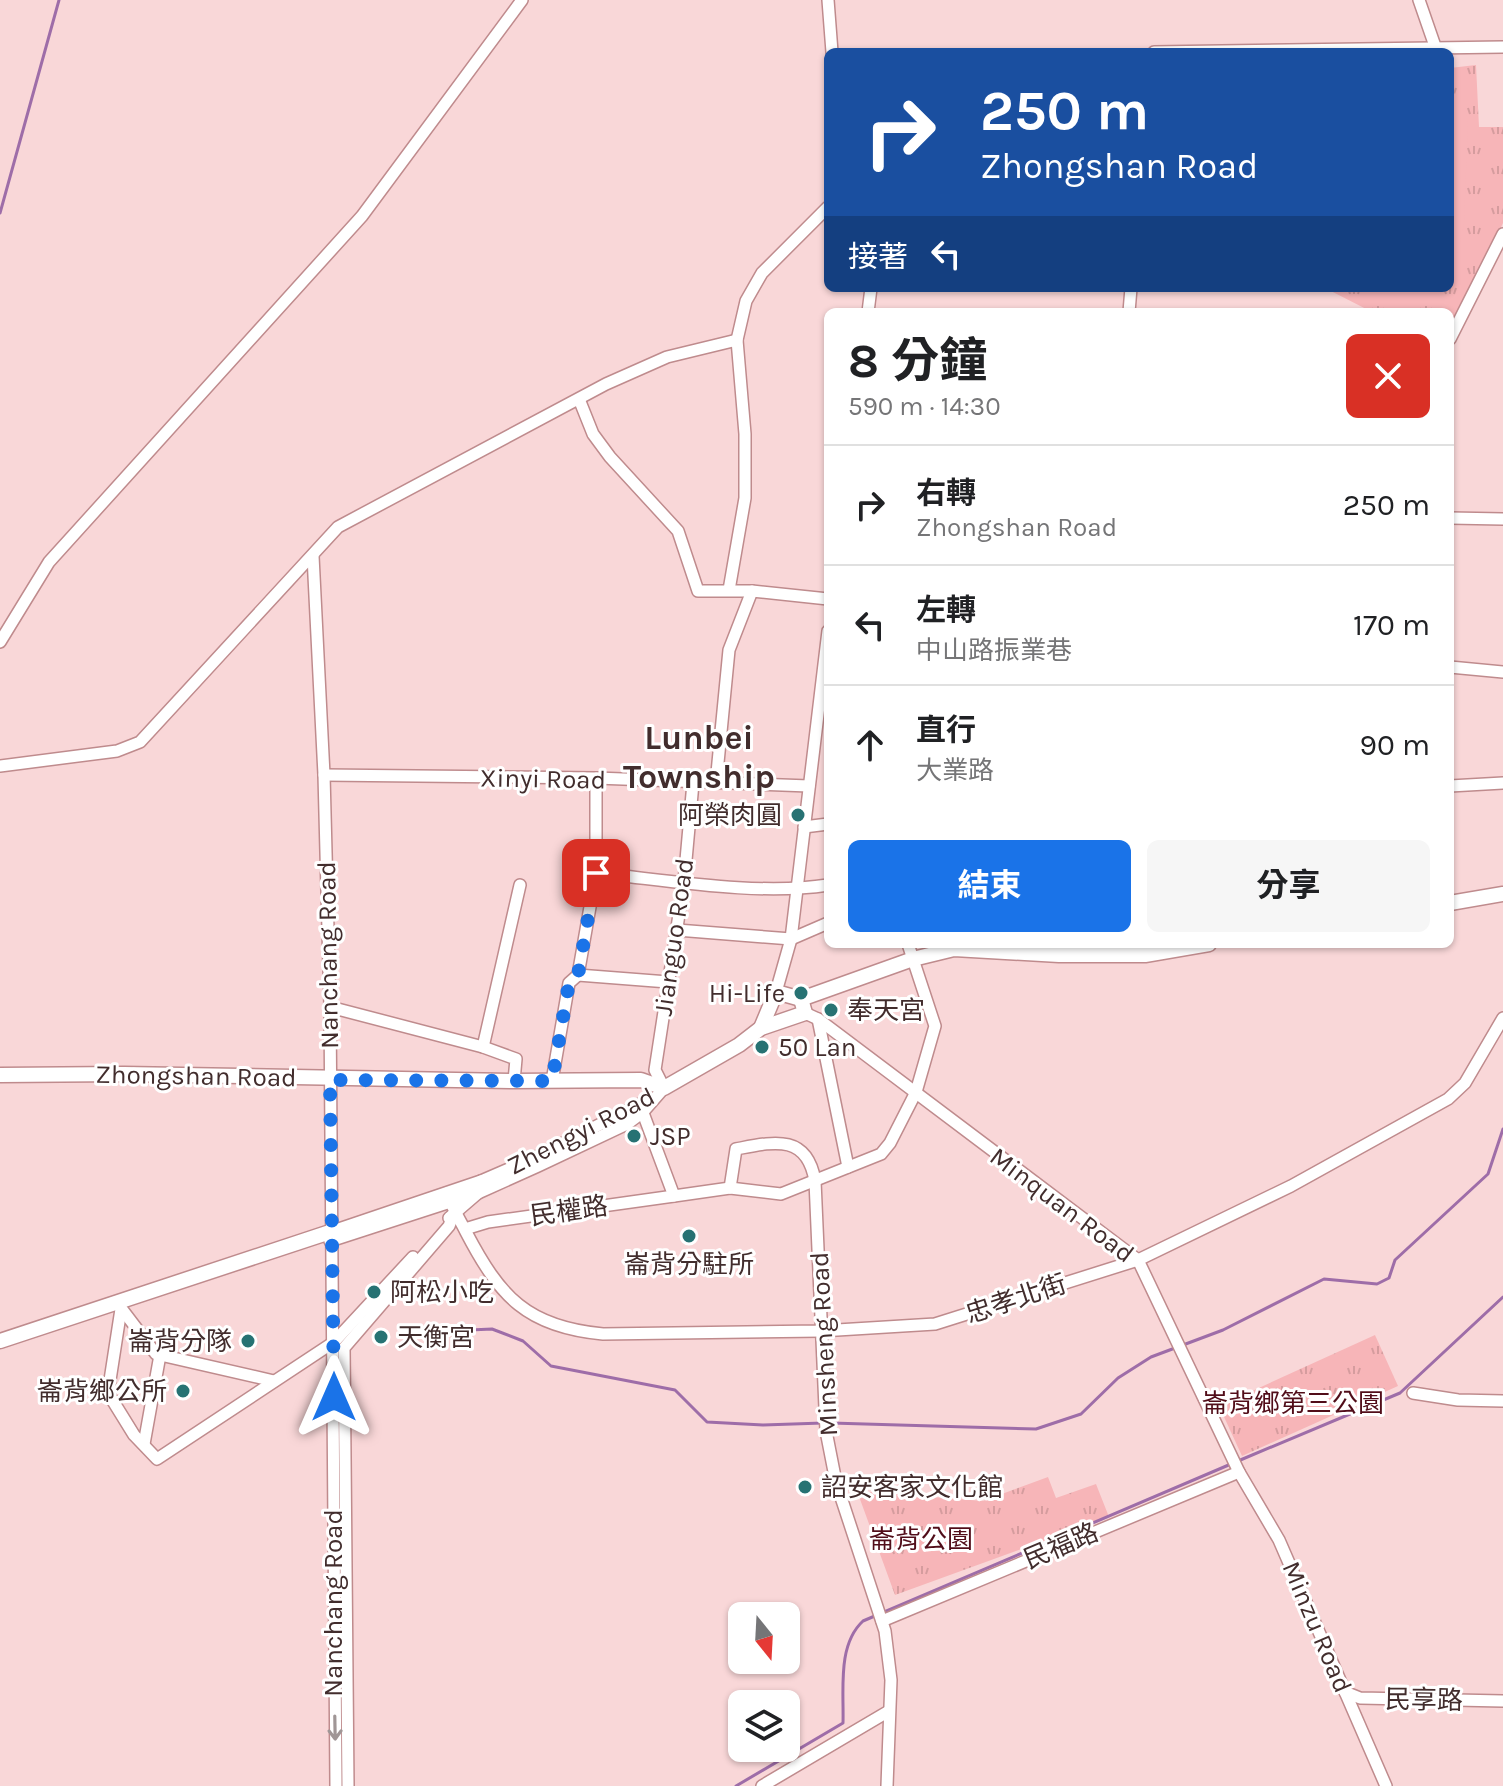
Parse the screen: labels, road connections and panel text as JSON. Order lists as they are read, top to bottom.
{
  "streets": {
    "main road": ["Zhongshan Road", "Zhengyi Road"],
    "street": [
      "Xinyi Road",
      "Jianguo Road",
      "Nanchang Road",
      "Minquan Road",
      "民權路",
      "忠孝北街",
      "Minsheng Road",
      "民福路",
      "Minzu Road",
      "民享路"
    ]
  },
  "crossings": [
    ["Xinyi Road", "Jianguo Road"],
    ["Xinyi Road", "Nanchang Road"],
    ["Jianguo Road", "Zhongshan Road"],
    ["Jianguo Road", "Zhengyi Road"],
    ["Nanchang Road", "Zhongshan Road"],
    ["Nanchang Road", "Zhengyi Road"],
    ["Zhongshan Road", "Zhengyi Road"],
    ["Zhengyi Road", "忠孝北街"],
    ["Minquan Road", "忠孝北街"],
    ["Minquan Road", "民福路"],
    ["Minquan Road", "Minzu Road"],
    ["民權路", "忠孝北街"],
    ["民權路", "Minsheng Road"],
    ["忠孝北街", "Minsheng Road"],
    ["Minsheng Road", "民福路"],
    ["民福路", "Minzu Road"],
    ["Minzu Road", "民享路"]
  ],
  "districts": ["Lunbei Township"],
  "parks": ["崙背鄉第三公園", "崙背公園"],
  "places": [
    "阿榮肉圓",
    "Hi-Life",
    "奉天宮",
    "50 Lan",
    "JSP",
    "崙背分駐所",
    "阿松小吃",
    "天衡宮",
    "崙背分隊",
    "崙背鄉公所",
    "詔安客家文化館"
  ],
  "north": "bottom",
  "page": {
    "turn": ["250 m", "Zhongshan Road"],
    "then": "接著",
    "heading": ["8 分鐘", "590 m · 14:30"],
    "list": [
      {
        "name": "右轉",
        "note": "Zhongshan Road",
        "value": "250 m"
      },
      {
        "name": "左轉",
        "note": "中山路振業巷",
        "value": "170 m"
      },
      {
        "name": "直行",
        "note": "大業路",
        "value": "90 m"
      }
    ],
    "buttons": ["結束", "分享"]
  }
}
